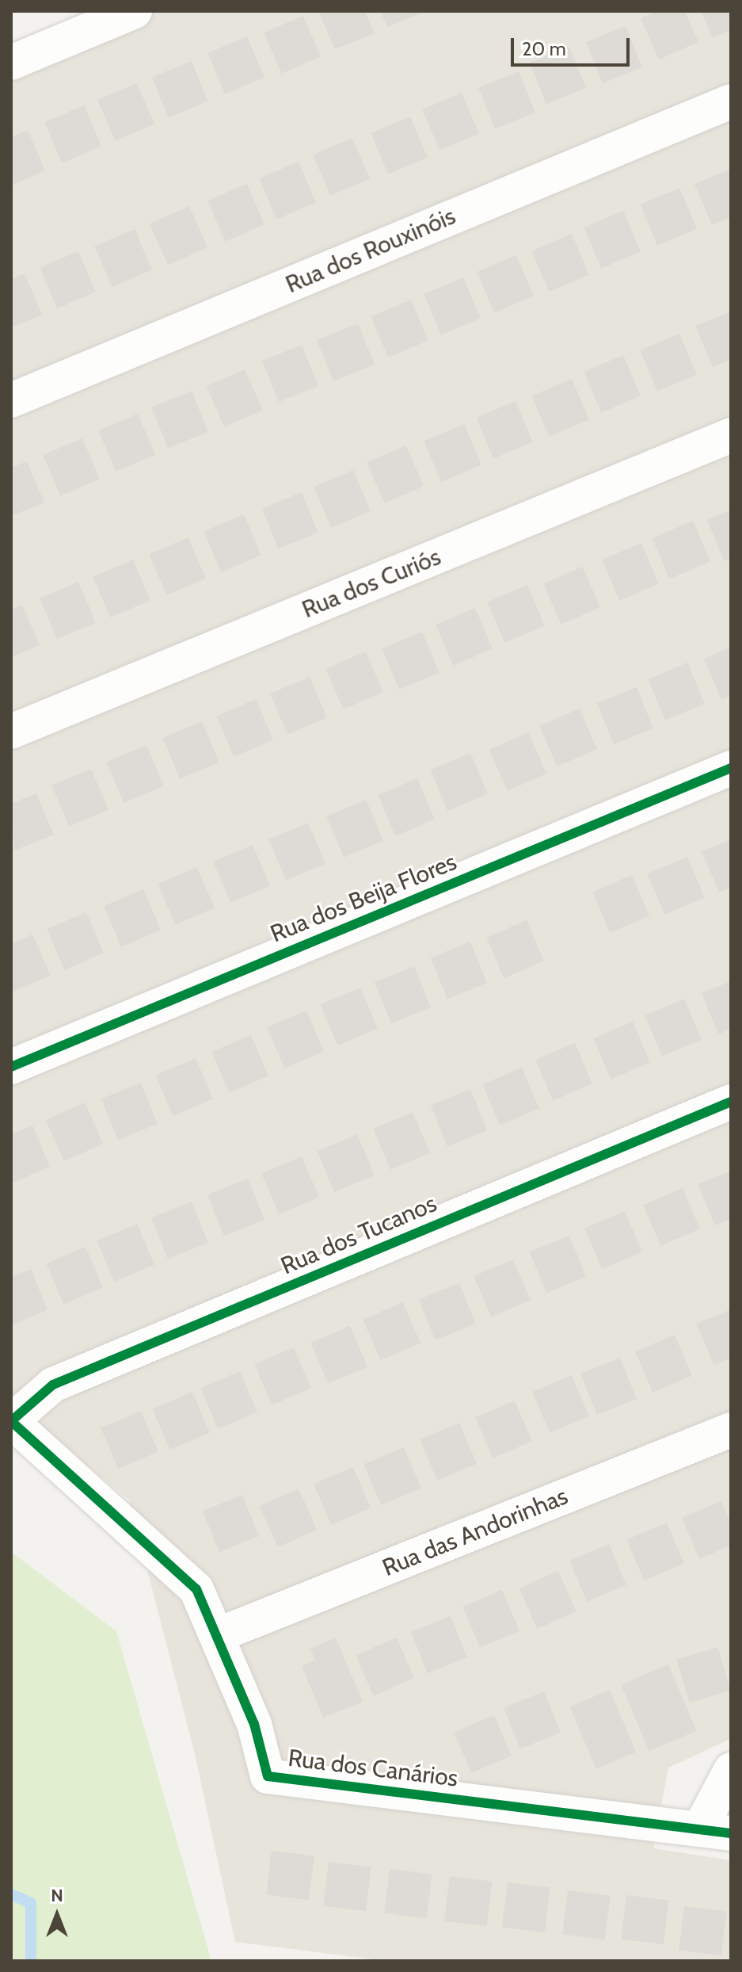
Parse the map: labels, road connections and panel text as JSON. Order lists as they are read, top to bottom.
{
  "streets": {
    "street": [
      "Rua dos Rouxinóis",
      "Rua dos Curiós",
      "Rua dos Beija Flores",
      "Rua dos Tucanos",
      "Rua das Andorinhas",
      "Rua dos Canários"
    ]
  },
  "crossings": [
    ["Rua dos Tucanos", "Rua dos Canários"],
    ["Rua das Andorinhas", "Rua dos Canários"]
  ],
  "scale_bar": "20 m",
  "north": "top"
}
